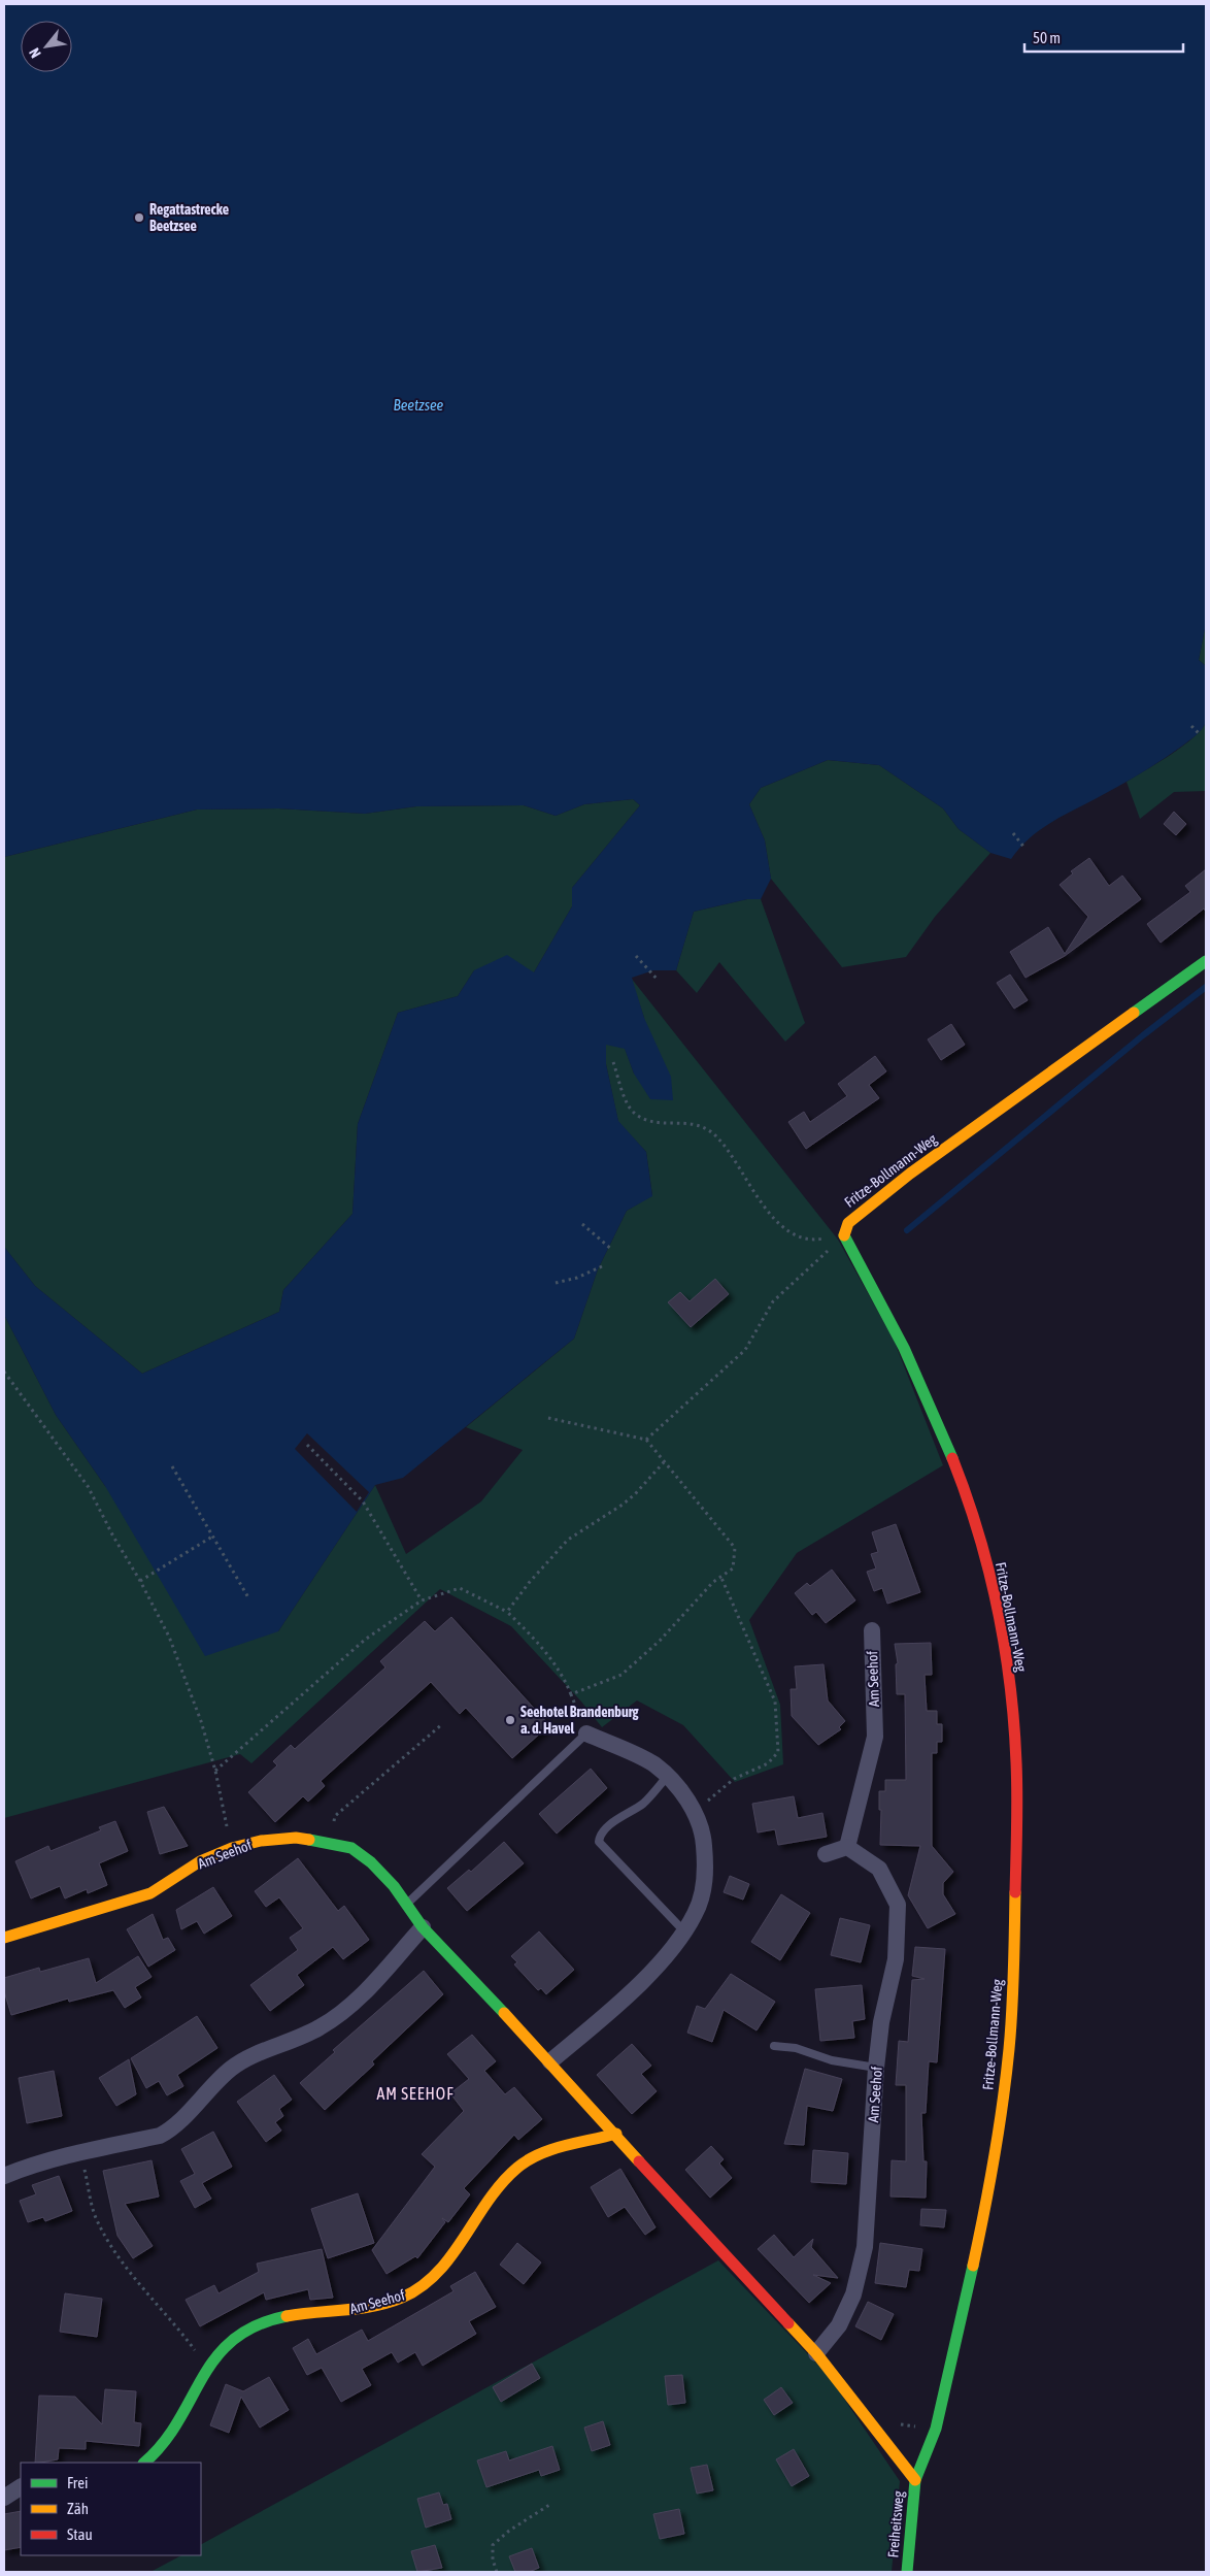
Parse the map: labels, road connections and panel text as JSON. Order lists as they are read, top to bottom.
{
  "streets": {
    "street": ["Fritze-Bollmann-Weg", "Am Seehof", "Freiheitsweg"]
  },
  "crossings": [
    ["Fritze-Bollmann-Weg", "Am Seehof"],
    ["Fritze-Bollmann-Weg", "Freiheitsweg"],
    ["Am Seehof", "Freiheitsweg"]
  ],
  "districts": ["AM SEEHOF"],
  "water": ["Beetzsee"],
  "places": ["Regattastrecke Beetzsee", "Seehotel Brandenburg a. d. Havel"],
  "legend": ["Frei", "Zäh", "Stau"],
  "scale_bar": "50 m",
  "north": "bottom left"
}
